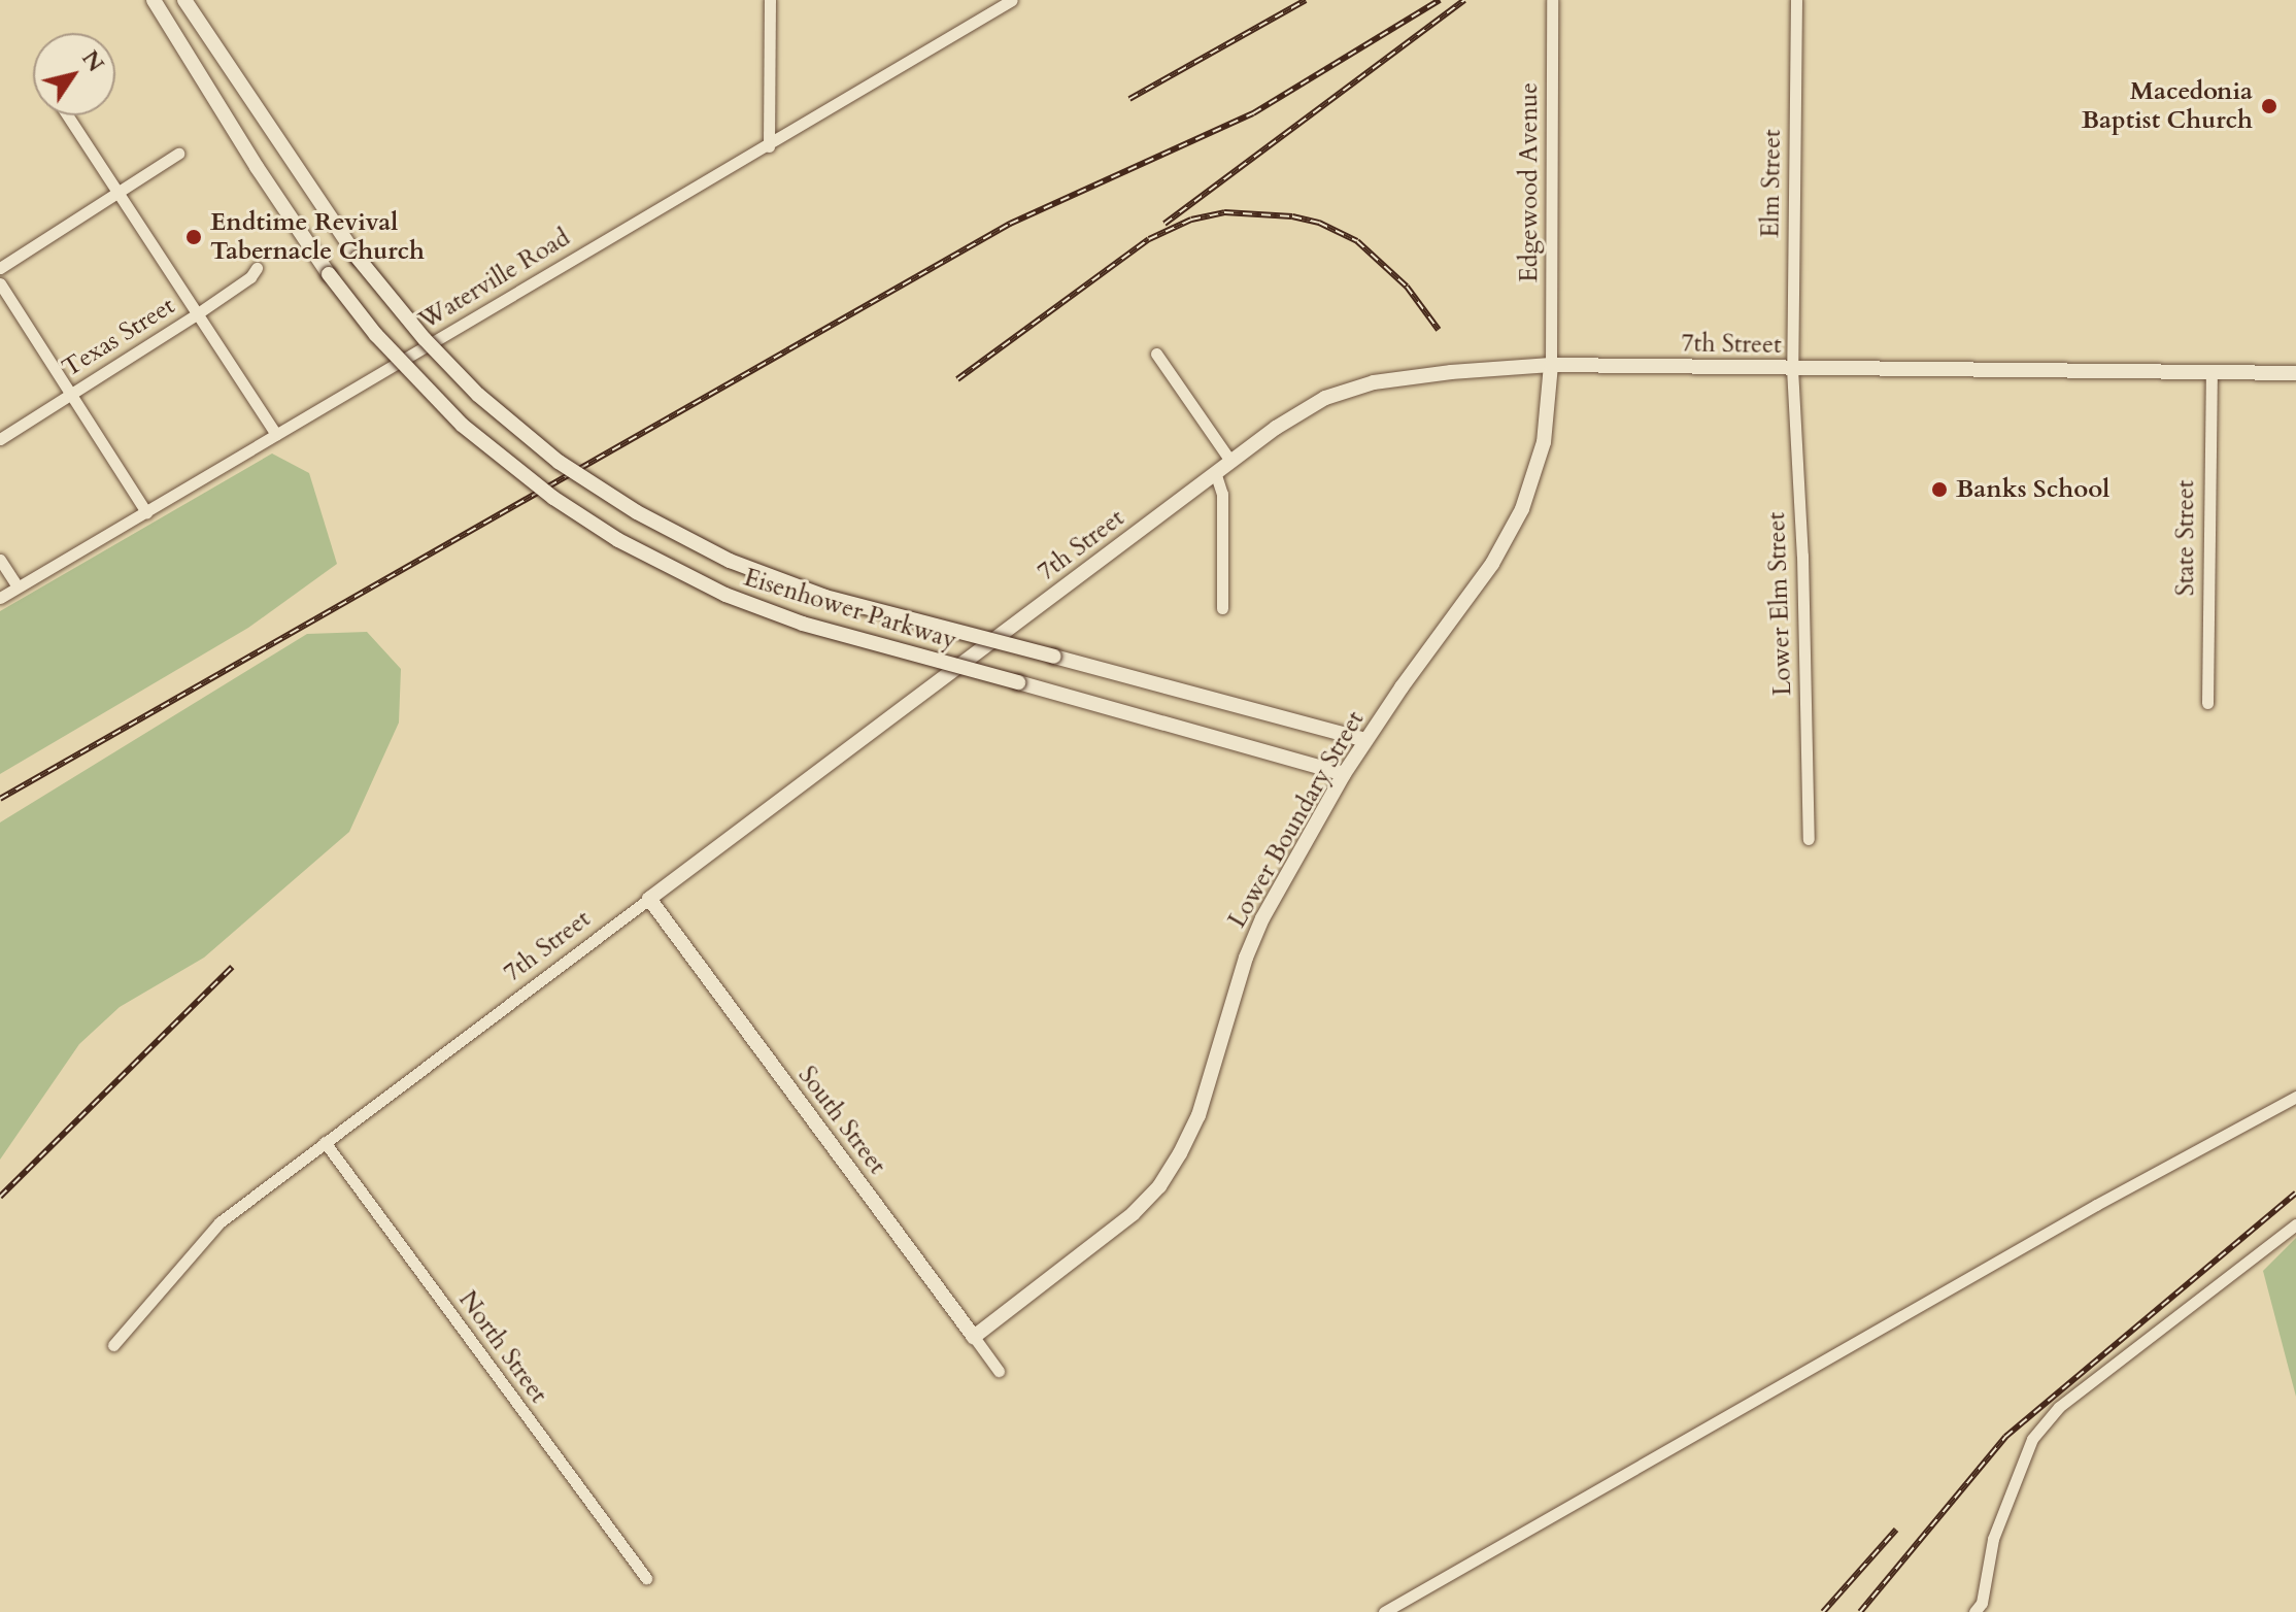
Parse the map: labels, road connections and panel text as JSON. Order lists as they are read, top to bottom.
{
  "streets": {
    "street": [
      "Edgewood Avenue",
      "Elm Street",
      "Waterville Road",
      "Texas Street",
      "7th Street",
      "State Street",
      "Lower Elm Street",
      "Eisenhower Parkway",
      "Lower Boundary Street",
      "South Street",
      "North Street"
    ]
  },
  "crossings": [
    ["Edgewood Avenue", "7th Street"],
    ["Edgewood Avenue", "Lower Boundary Street"],
    ["Elm Street", "7th Street"],
    ["Elm Street", "Lower Elm Street"],
    ["7th Street", "State Street"],
    ["7th Street", "Lower Elm Street"],
    ["7th Street", "Lower Boundary Street"],
    ["7th Street", "South Street"],
    ["7th Street", "North Street"],
    ["Eisenhower Parkway", "Lower Boundary Street"],
    ["Lower Boundary Street", "South Street"]
  ],
  "places": ["Macedonia Baptist Church", "Endtime Revival Tabernacle Church", "Banks School"],
  "north": "top right"
}
